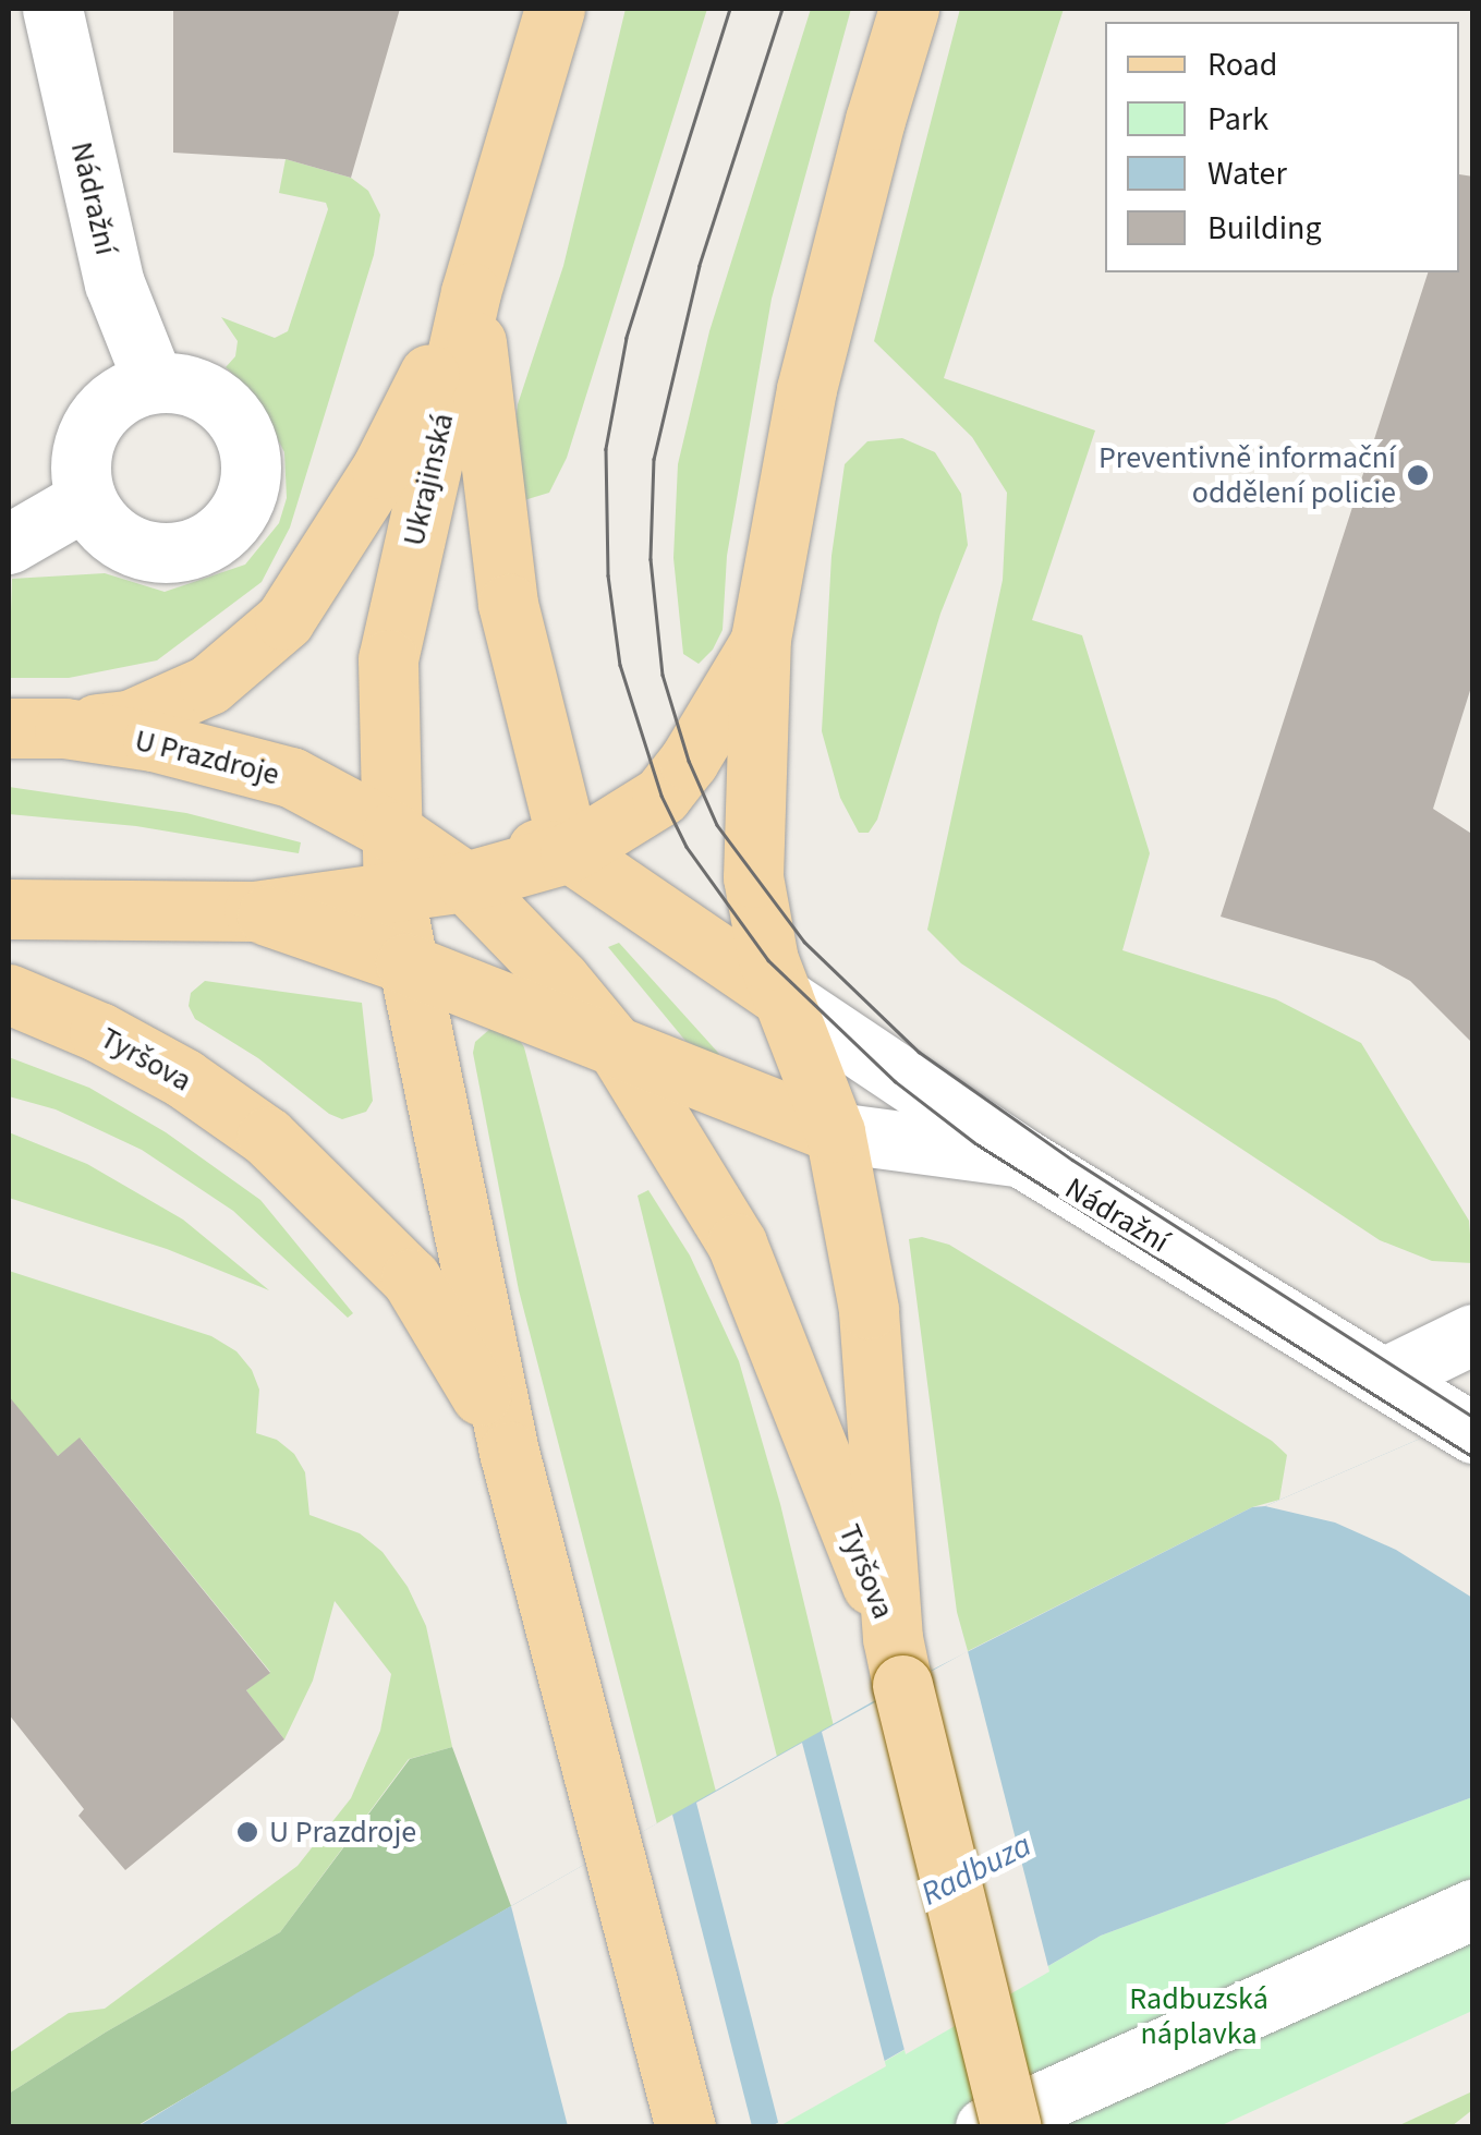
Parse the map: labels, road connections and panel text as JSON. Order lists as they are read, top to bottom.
{
  "streets": {
    "main road": ["Ukrajinská", "U Prazdroje", "Tyršova"],
    "street": ["Nádražní"]
  },
  "crossings": [
    ["Ukrajinská", "U Prazdroje"],
    ["Ukrajinská", "Tyršova"],
    ["U Prazdroje", "Tyršova"]
  ],
  "water": ["Radbuza"],
  "parks": ["Radbuzská náplavka"],
  "places": ["Preventivně informační oddělení policie", "U Prazdroje"],
  "legend": [
    "Road",
    "Park",
    "Water",
    "Building"
  ]
}
